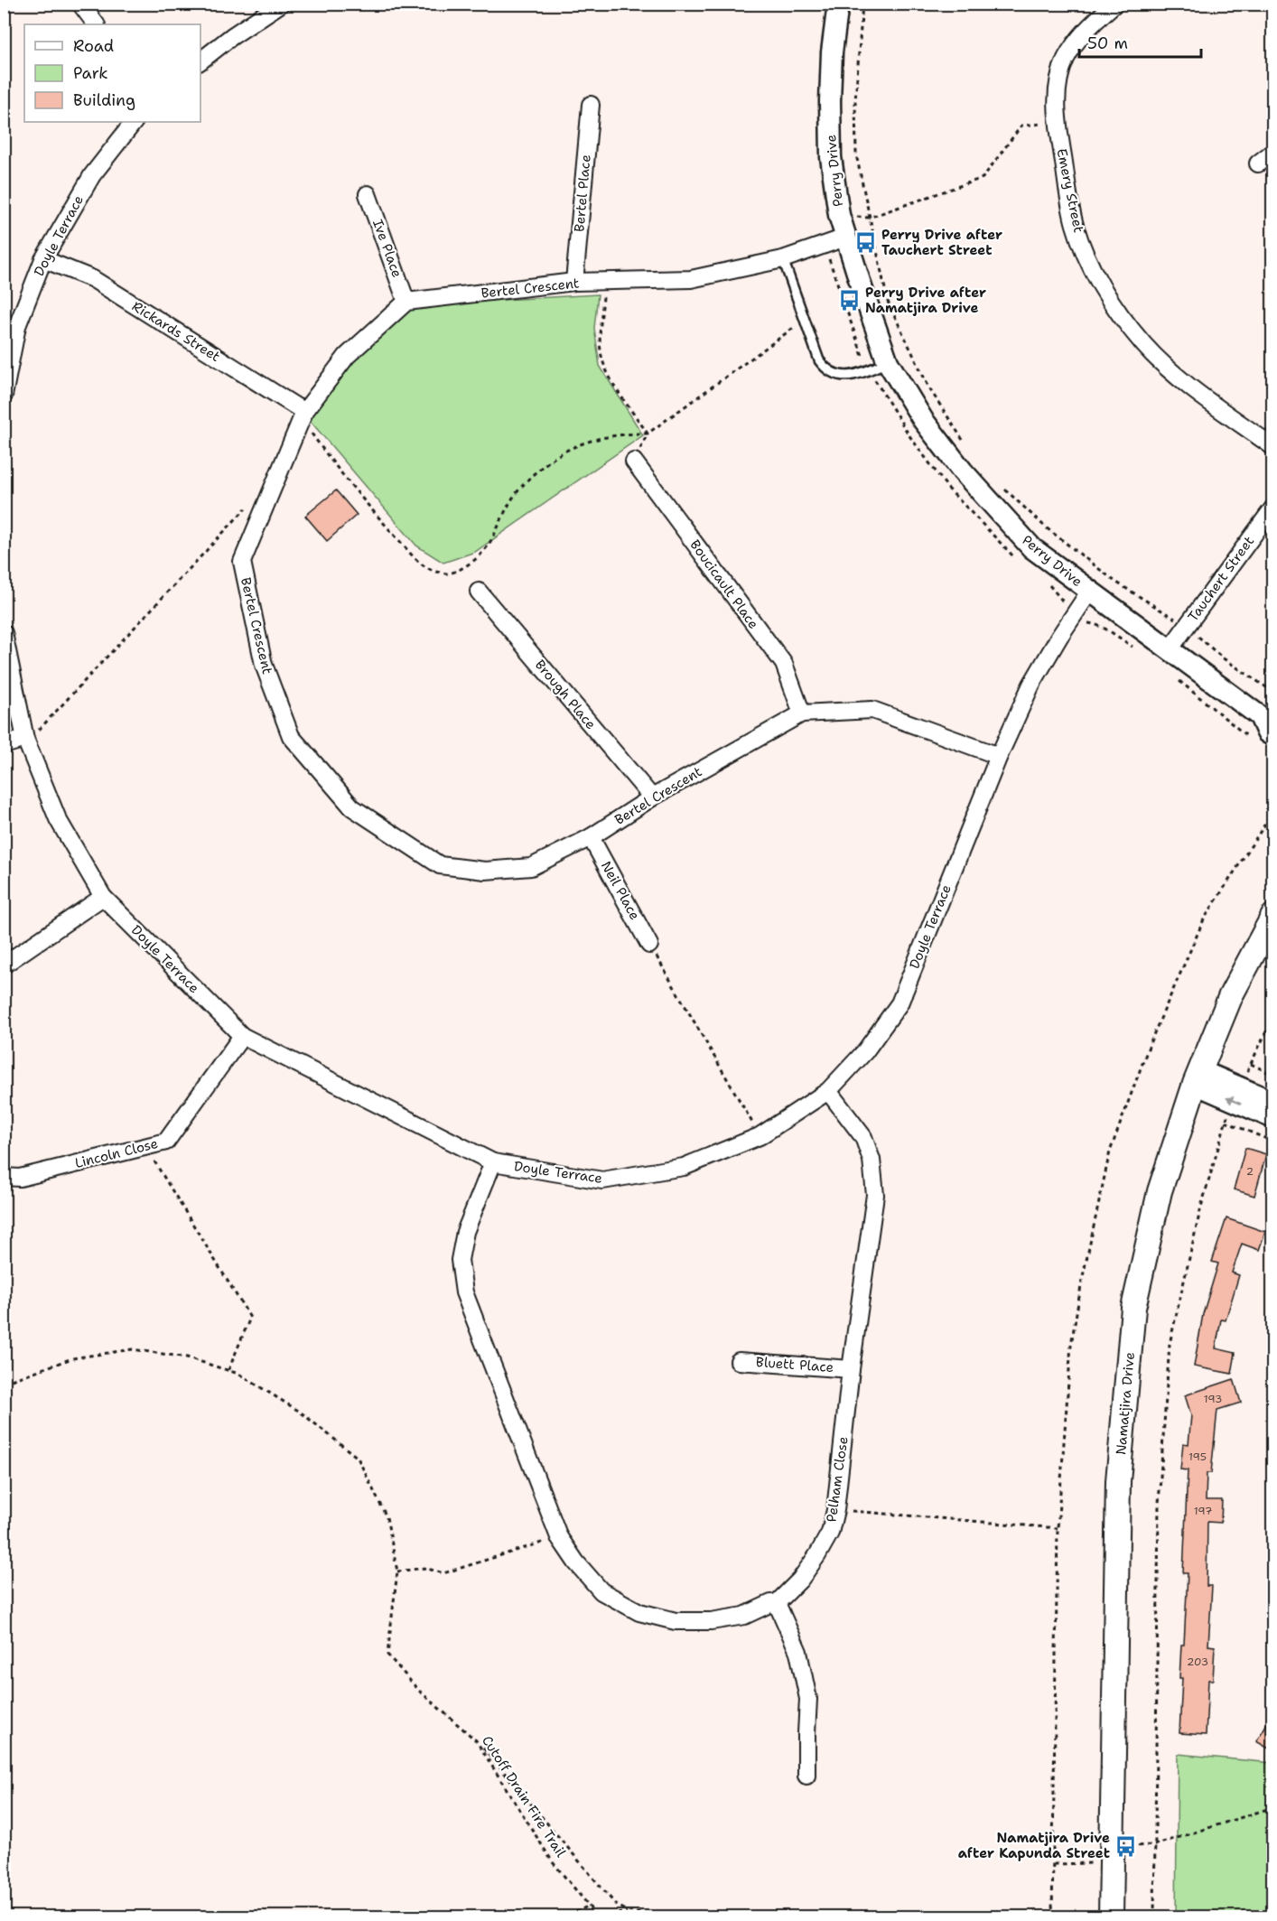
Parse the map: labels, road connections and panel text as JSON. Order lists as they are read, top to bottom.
{
  "streets": {
    "main road": ["Namatjira Drive"],
    "street": [
      "Perry Drive",
      "Emery Street",
      "Bertel Place",
      "Doyle Terrace",
      "Ive Place",
      "Bertel Crescent",
      "Rickards Street",
      "Tauchert Street",
      "Boucicault Place",
      "Brough Place",
      "Neil Place",
      "Lincoln Close",
      "Bluett Place",
      "Pelham Close"
    ],
    "path": ["Cutoff Drain Fire Trail"]
  },
  "crossings": [
    ["Perry Drive", "Doyle Terrace"],
    ["Perry Drive", "Bertel Crescent"],
    ["Perry Drive", "Tauchert Street"],
    ["Bertel Place", "Bertel Crescent"],
    ["Doyle Terrace", "Bertel Crescent"],
    ["Doyle Terrace", "Rickards Street"],
    ["Doyle Terrace", "Lincoln Close"],
    ["Doyle Terrace", "Pelham Close"],
    ["Ive Place", "Bertel Crescent"],
    ["Bertel Crescent", "Rickards Street"],
    ["Bertel Crescent", "Boucicault Place"],
    ["Bertel Crescent", "Brough Place"],
    ["Bertel Crescent", "Neil Place"],
    ["Bluett Place", "Pelham Close"]
  ],
  "places": {
    "bus stop": ["Perry Drive after Tauchert Street", "Perry Drive after Namatjira Drive", "Namatjira Drive after Kapunda Street"]
  },
  "house_numbers": [
    "2",
    "193",
    "195",
    "197",
    "203"
  ],
  "legend": ["Road", "Park", "Building"],
  "scale_bar": "50 m"
}
